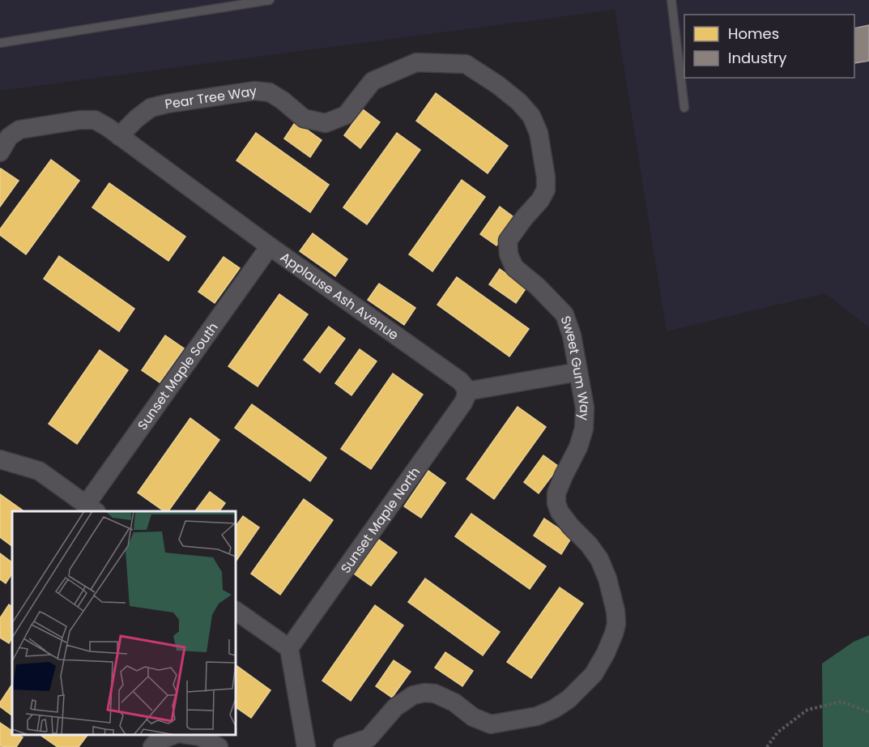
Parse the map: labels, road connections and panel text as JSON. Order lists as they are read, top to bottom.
{
  "streets": {
    "street": [
      "Pear Tree Way",
      "Applause Ash Avenue",
      "Sweet Gum Way",
      "Sunset Maple South",
      "Sunset Maple North"
    ]
  },
  "crossings": [
    ["Pear Tree Way", "Applause Ash Avenue"],
    ["Pear Tree Way", "Sweet Gum Way"],
    ["Applause Ash Avenue", "Sunset Maple South"],
    ["Applause Ash Avenue", "Sunset Maple North"]
  ],
  "legend": ["Homes", "Industry"]
}
